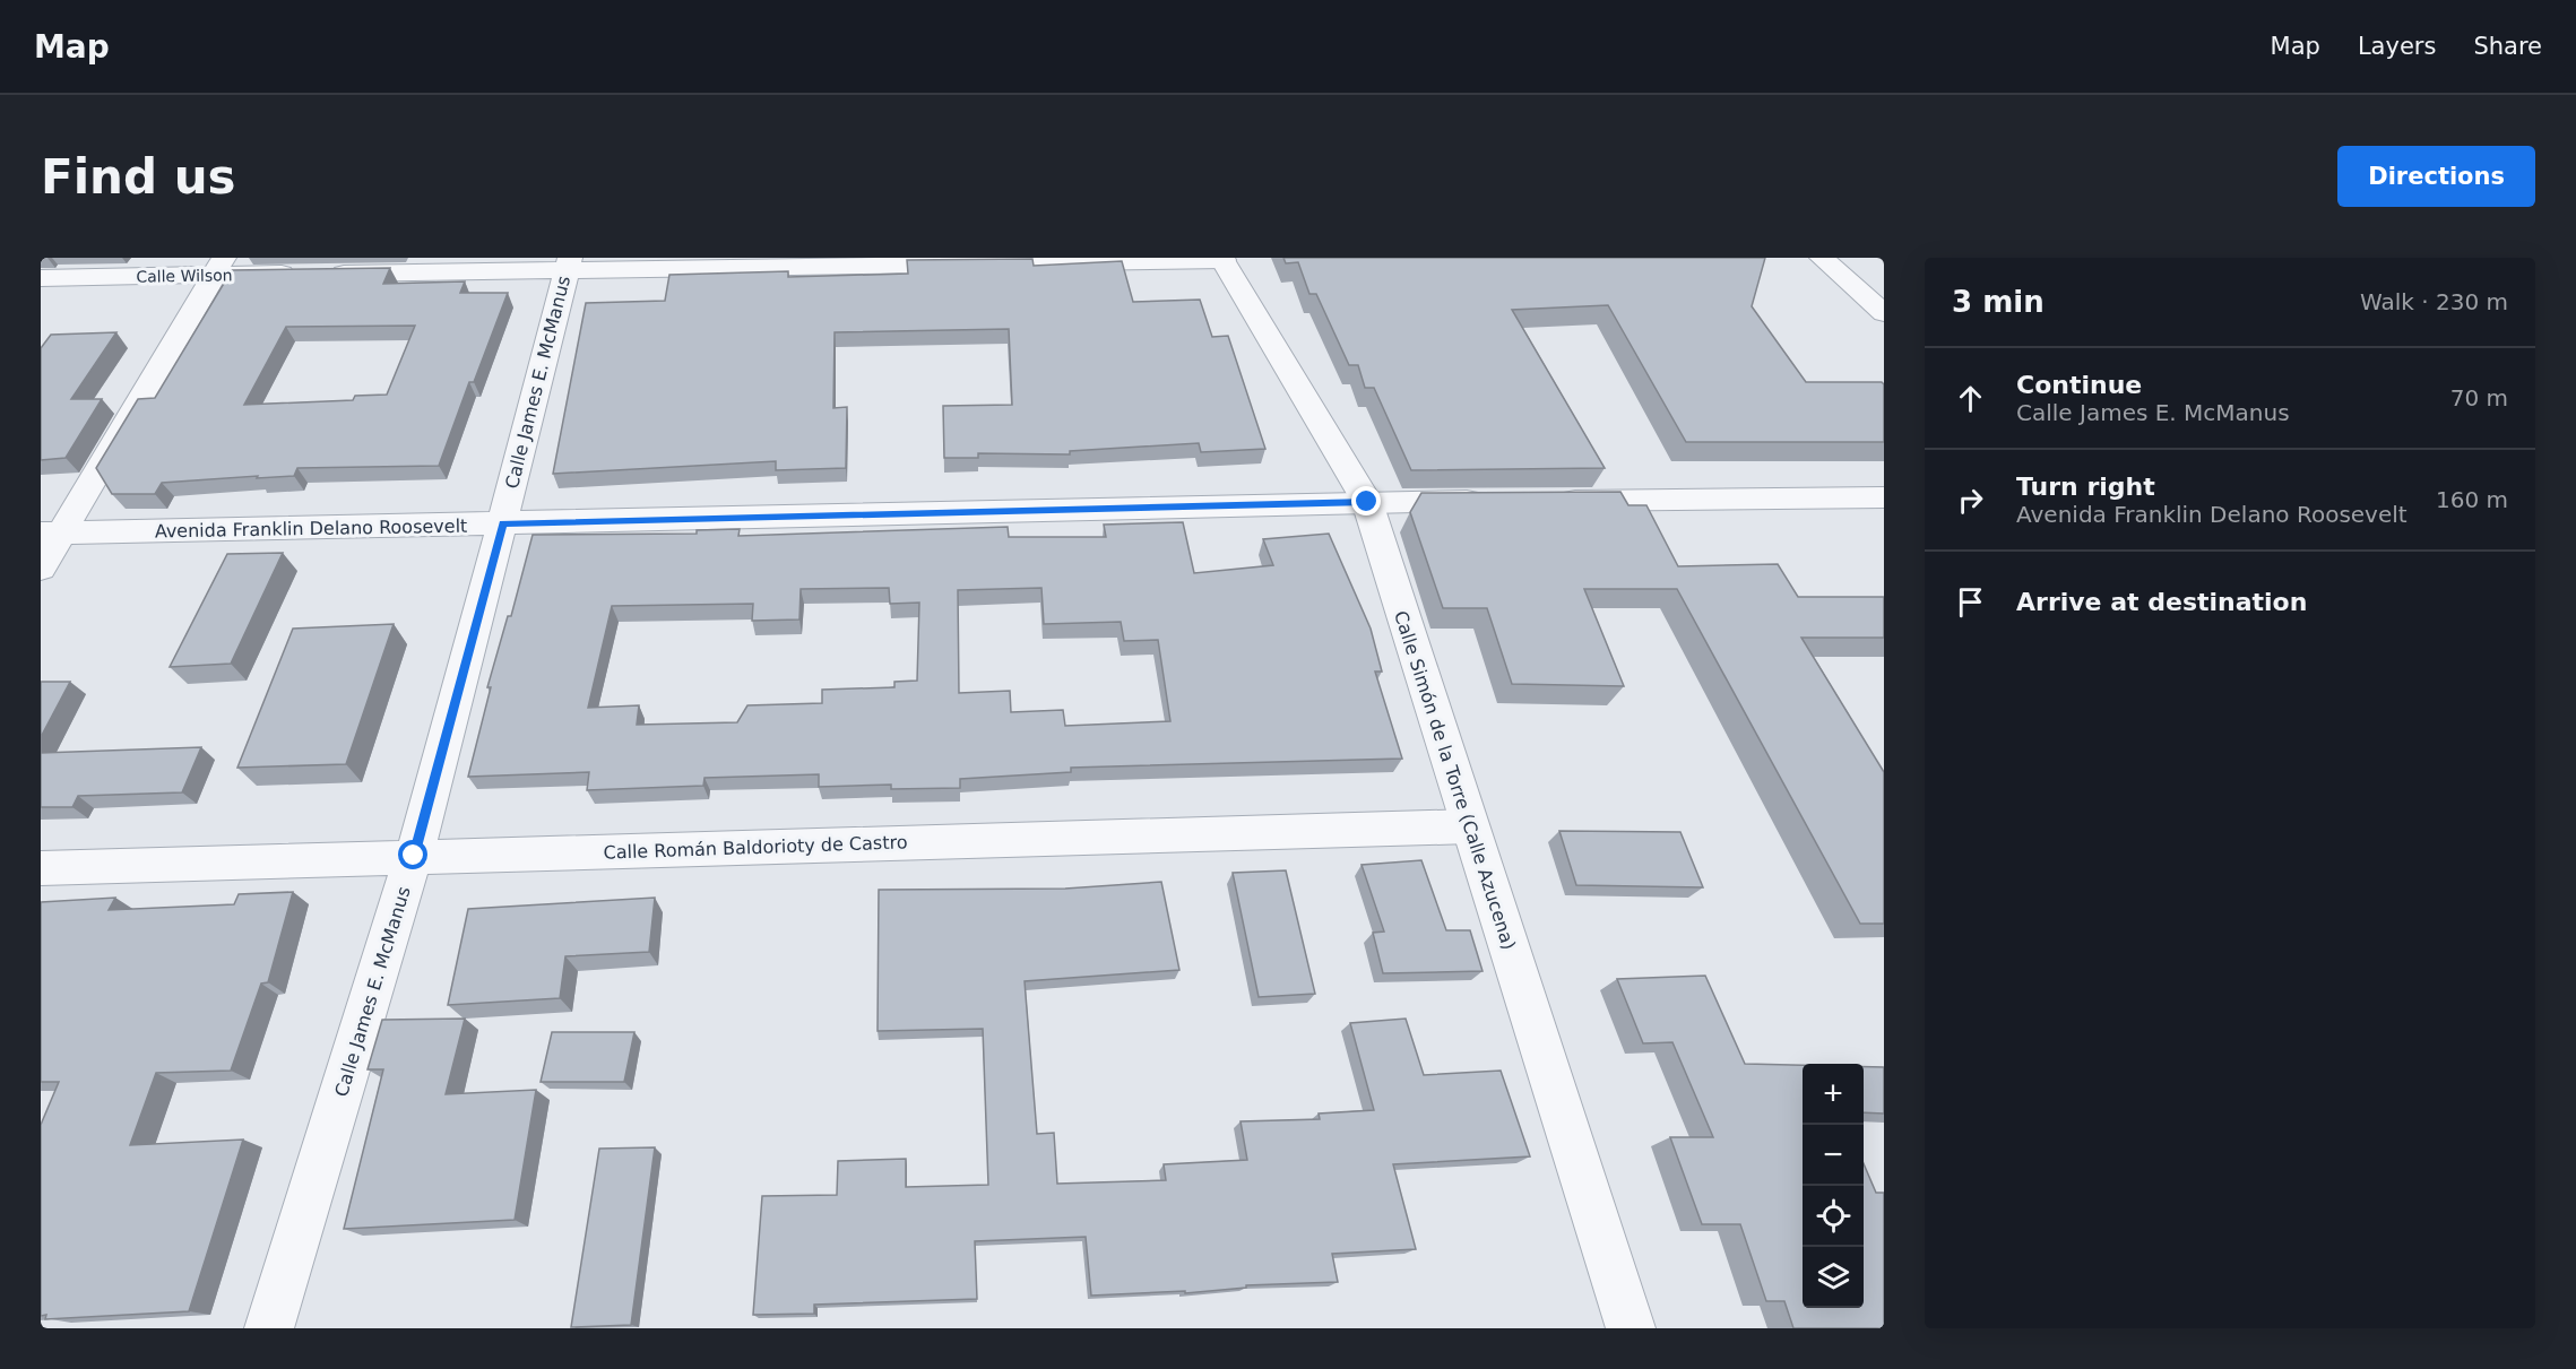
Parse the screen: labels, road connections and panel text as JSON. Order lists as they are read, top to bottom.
{
  "streets": {
    "street": [
      "Calle Wilson",
      "Calle James E. McManus",
      "Avenida Franklin Delano Roosevelt",
      "Calle Simón de la Torre (Calle Azucena)",
      "Calle Román Baldorioty de Castro"
    ]
  },
  "crossings": [
    ["Calle Wilson", "Calle James E. McManus"],
    ["Calle Wilson", "Calle Simón de la Torre (Calle Azucena)"],
    ["Calle James E. McManus", "Avenida Franklin Delano Roosevelt"],
    ["Calle James E. McManus", "Calle Román Baldorioty de Castro"],
    ["Avenida Franklin Delano Roosevelt", "Calle Simón de la Torre (Calle Azucena)"],
    ["Calle Simón de la Torre (Calle Azucena)", "Calle Román Baldorioty de Castro"]
  ],
  "page": {
    "header": "Map",
    "nav": ["Map", "Layers", "Share"],
    "buttons": "Directions",
    "title": "Find us",
    "heading": ["3 min", "Walk · 230 m"],
    "list": [
      ["Continue", "Calle James E. McManus", "70 m"],
      ["Turn right", "Avenida Franklin Delano Roosevelt", "160 m"],
      "Arrive at destination"
    ],
    "map_buttons": ["+", "−"]
  }
}
